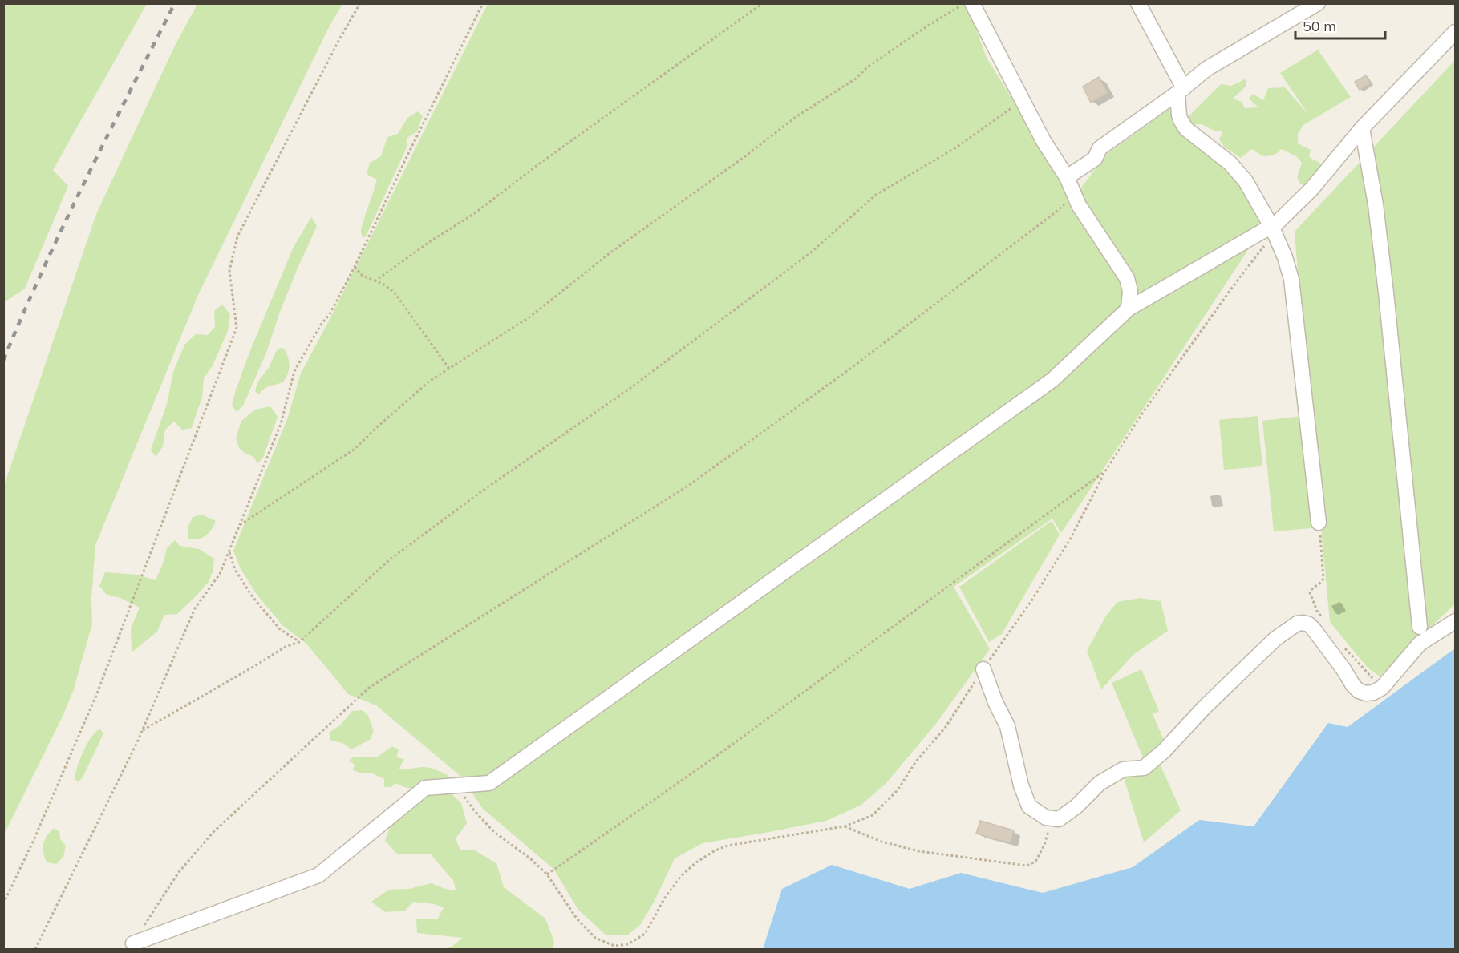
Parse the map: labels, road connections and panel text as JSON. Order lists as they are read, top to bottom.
{
  "scale_bar": "50 m"
}
